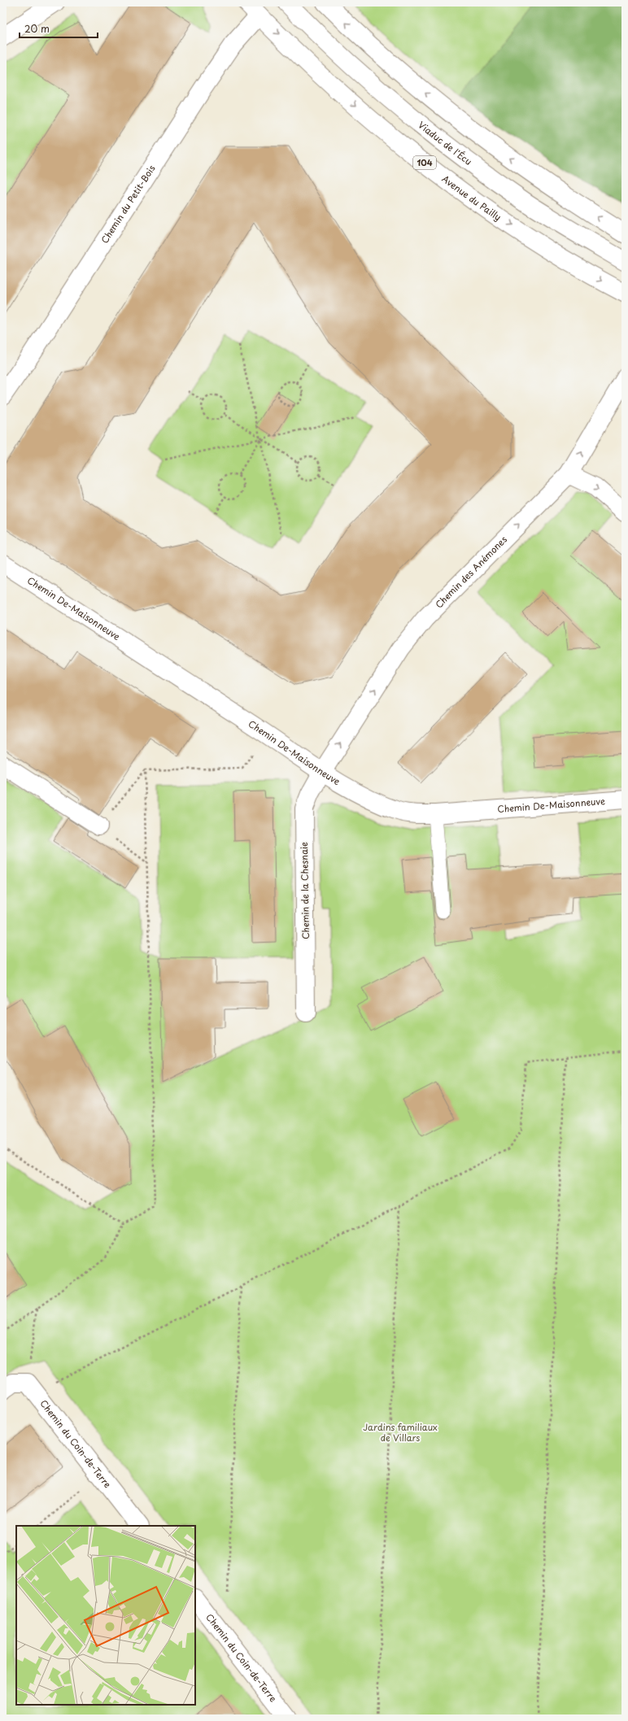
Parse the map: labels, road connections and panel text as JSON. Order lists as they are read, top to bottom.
{
  "streets": {
    "street": [
      "Viaduc de l'Écu",
      "104",
      "Avenue du Pailly",
      "Chemin du Petit-Bois",
      "Chemin des Anémones",
      "Chemin De-Maisonneuve",
      "Chemin de la Chesnaie",
      "Chemin du Coin-de-Terre"
    ]
  },
  "crossings": [
    ["Avenue du Pailly", "Chemin du Petit-Bois"],
    ["Chemin des Anémones", "Chemin De-Maisonneuve"],
    ["Chemin des Anémones", "Chemin de la Chesnaie"],
    ["Chemin De-Maisonneuve", "Chemin de la Chesnaie"]
  ],
  "one_way": ["Chemin des Anémones"],
  "parks": ["Jardins familiaux de Villars"],
  "scale_bar": "20 m"
}
